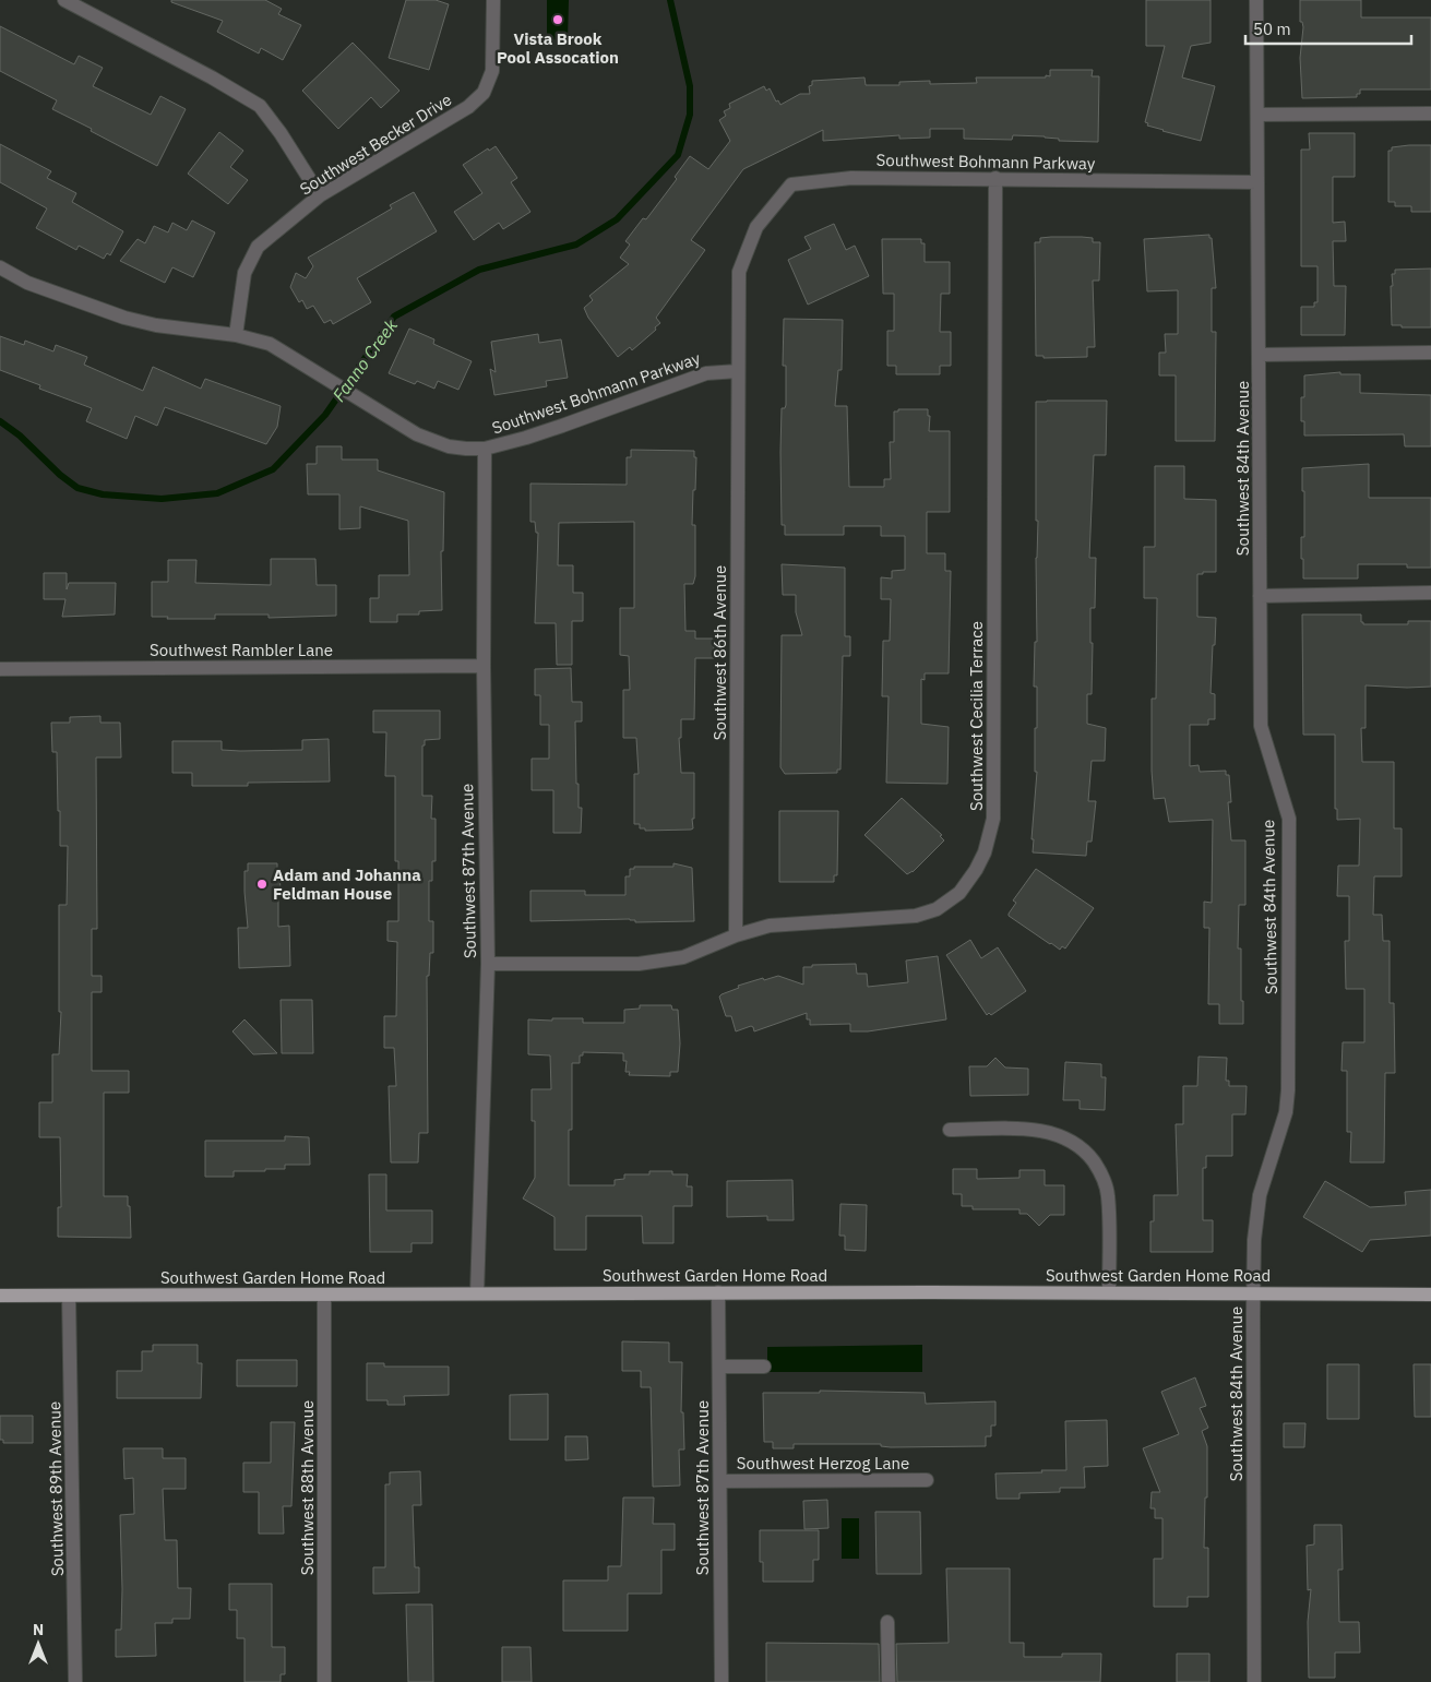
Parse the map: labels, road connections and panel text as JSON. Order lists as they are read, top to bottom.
{
  "streets": {
    "main road": ["Southwest Garden Home Road"],
    "street": [
      "Southwest Becker Drive",
      "Southwest Bohmann Parkway",
      "Southwest 84th Avenue",
      "Southwest Rambler Lane",
      "Southwest 86th Avenue",
      "Southwest Cecilia Terrace",
      "Southwest 87th Avenue",
      "Southwest Herzog Lane",
      "Southwest 88th Avenue",
      "Southwest 89th Avenue"
    ]
  },
  "crossings": [
    ["Southwest Becker Drive", "Southwest Bohmann Parkway"],
    ["Southwest Bohmann Parkway", "Southwest 84th Avenue"],
    ["Southwest Bohmann Parkway", "Southwest 86th Avenue"],
    ["Southwest Bohmann Parkway", "Southwest Cecilia Terrace"],
    ["Southwest Bohmann Parkway", "Southwest 87th Avenue"],
    ["Southwest 84th Avenue", "Southwest Garden Home Road"],
    ["Southwest Rambler Lane", "Southwest 87th Avenue"],
    ["Southwest 86th Avenue", "Southwest Cecilia Terrace"],
    ["Southwest Cecilia Terrace", "Southwest 87th Avenue"],
    ["Southwest 87th Avenue", "Southwest Garden Home Road"],
    ["Southwest 87th Avenue", "Southwest Herzog Lane"],
    ["Southwest Garden Home Road", "Southwest 88th Avenue"],
    ["Southwest Garden Home Road", "Southwest 89th Avenue"]
  ],
  "water": ["Fanno Creek"],
  "places": ["Vista Brook Pool Assocation", "Adam and Johanna Feldman House"],
  "scale_bar": "50 m",
  "north": "top"
}
